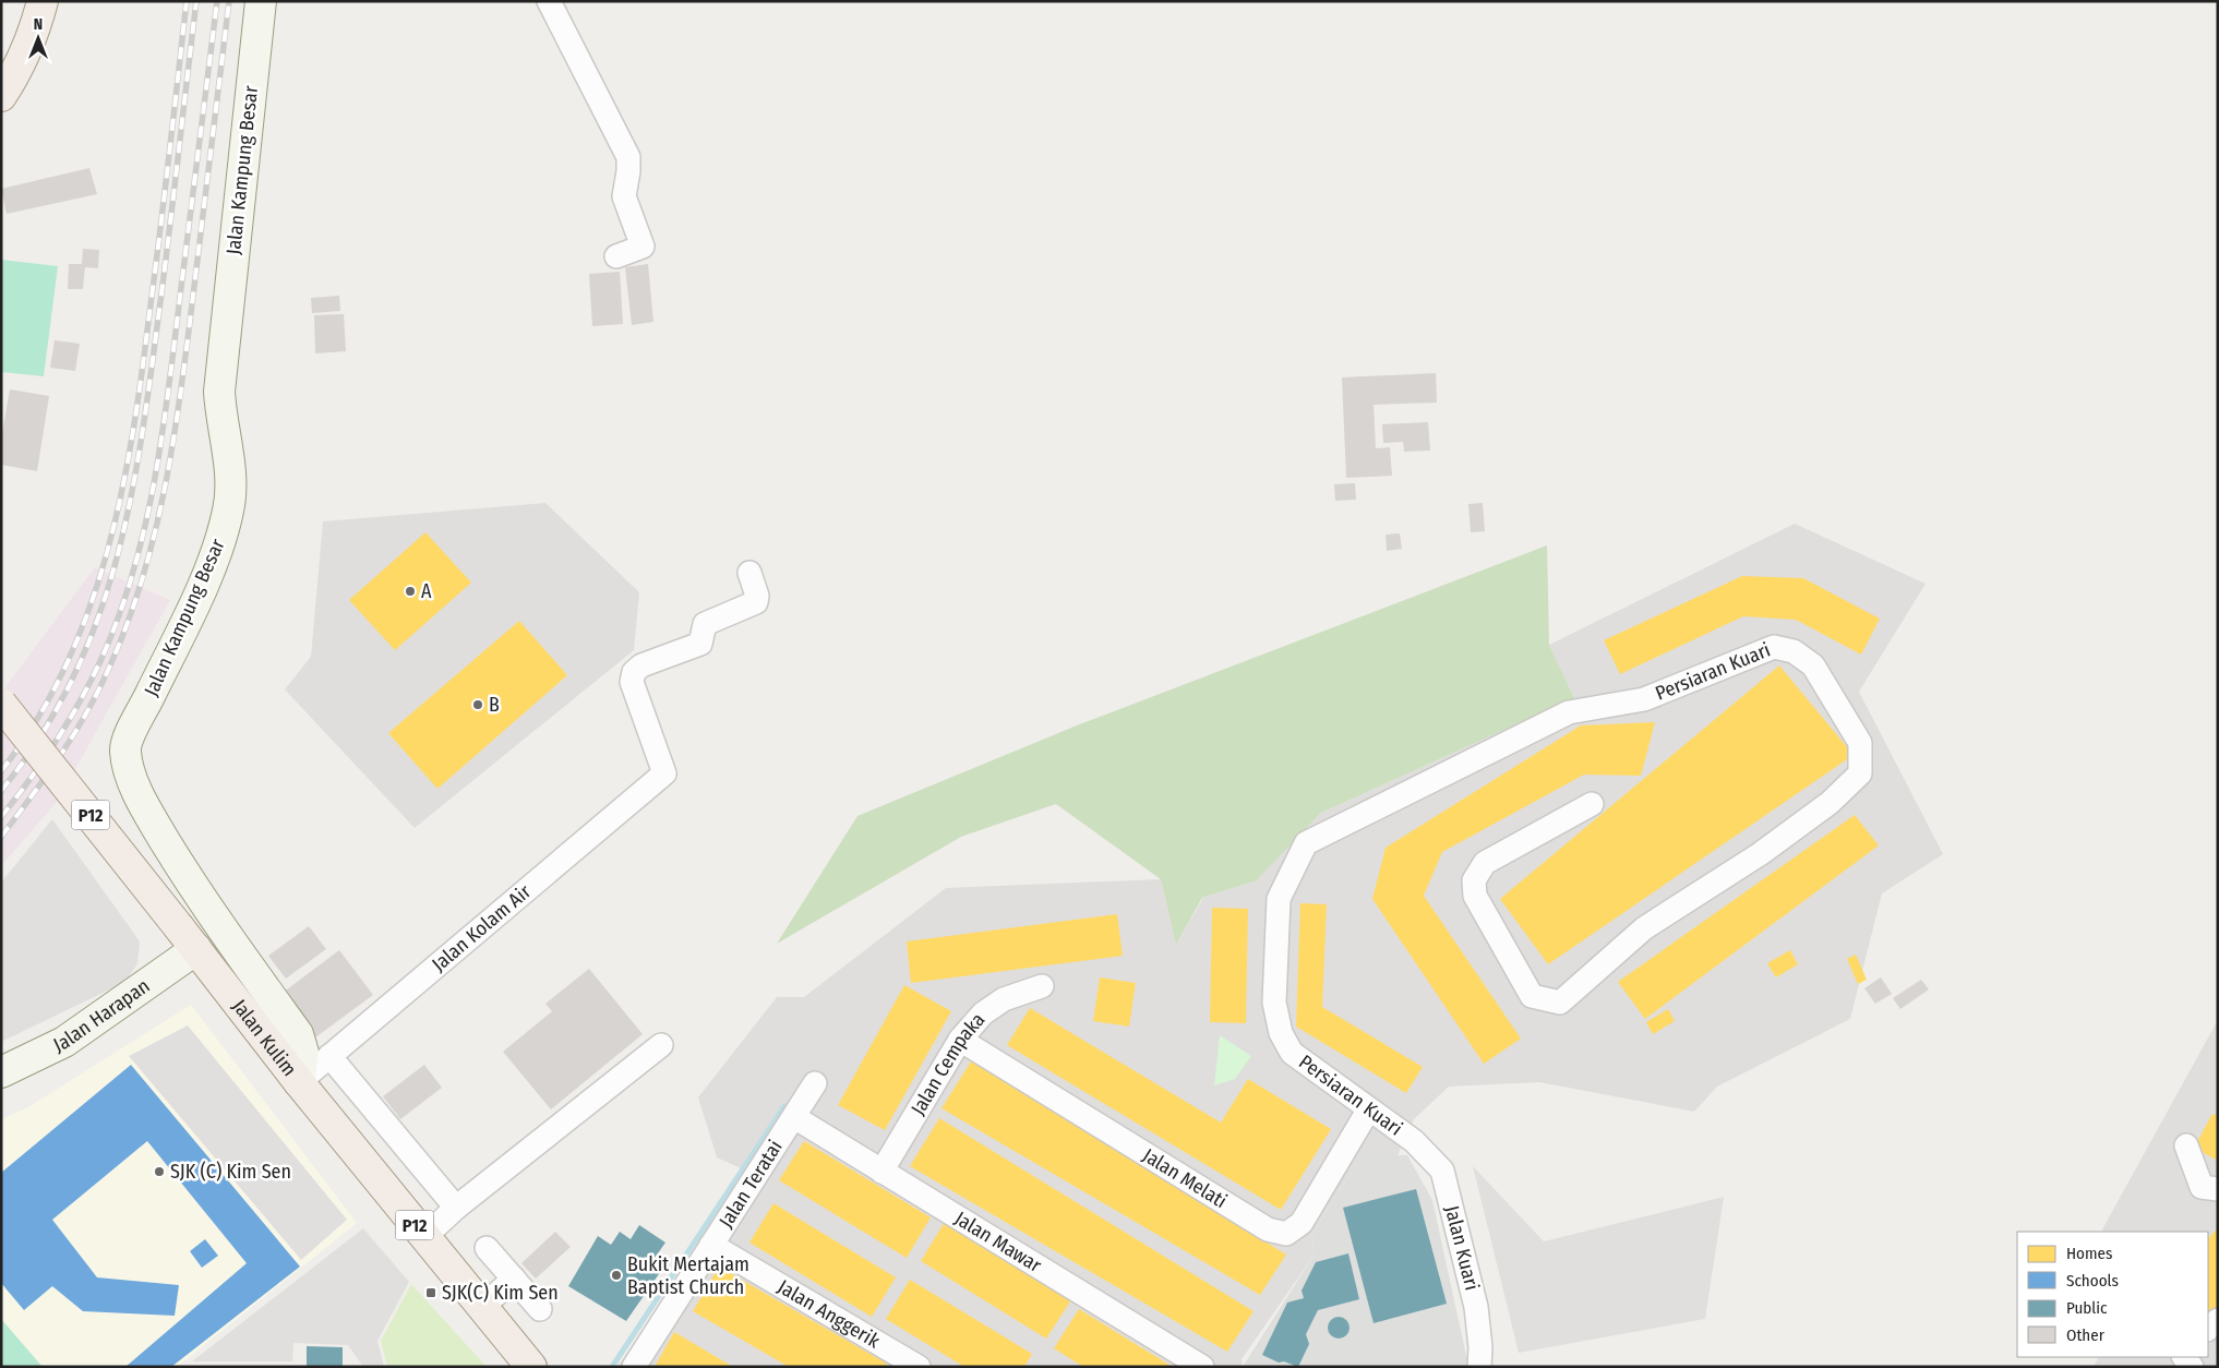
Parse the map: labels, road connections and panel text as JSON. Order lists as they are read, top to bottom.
{
  "streets": {
    "main road": ["P12", "Jalan Kulim"],
    "street": [
      "Jalan Kampung Besar",
      "Persiaran Kuari",
      "Jalan Kolam Air",
      "Jalan Harapan",
      "Jalan Cempaka",
      "Jalan Melati",
      "Jalan Teratai",
      "Jalan Mawar",
      "Jalan Kuari",
      "Jalan Anggerik"
    ]
  },
  "crossings": [
    ["Jalan Kampung Besar", "Jalan Kolam Air"],
    ["Jalan Kampung Besar", "Jalan Kulim"],
    ["Persiaran Kuari", "Jalan Melati"],
    ["Persiaran Kuari", "Jalan Kuari"],
    ["Jalan Kolam Air", "Jalan Kulim"],
    ["Jalan Harapan", "Jalan Kulim"],
    ["Jalan Cempaka", "Jalan Melati"],
    ["Jalan Cempaka", "Jalan Mawar"],
    ["Jalan Teratai", "Jalan Mawar"],
    ["Jalan Teratai", "Jalan Anggerik"]
  ],
  "places": {
    "other": [
      "A",
      "B",
      "SJK (C) Kim Sen",
      "Bukit Mertajam Baptist Church"
    ],
    "transit": ["SJK(C) Kim Sen"]
  },
  "legend": [
    "Homes",
    "Schools",
    "Public",
    "Other"
  ],
  "north": "top"
}
